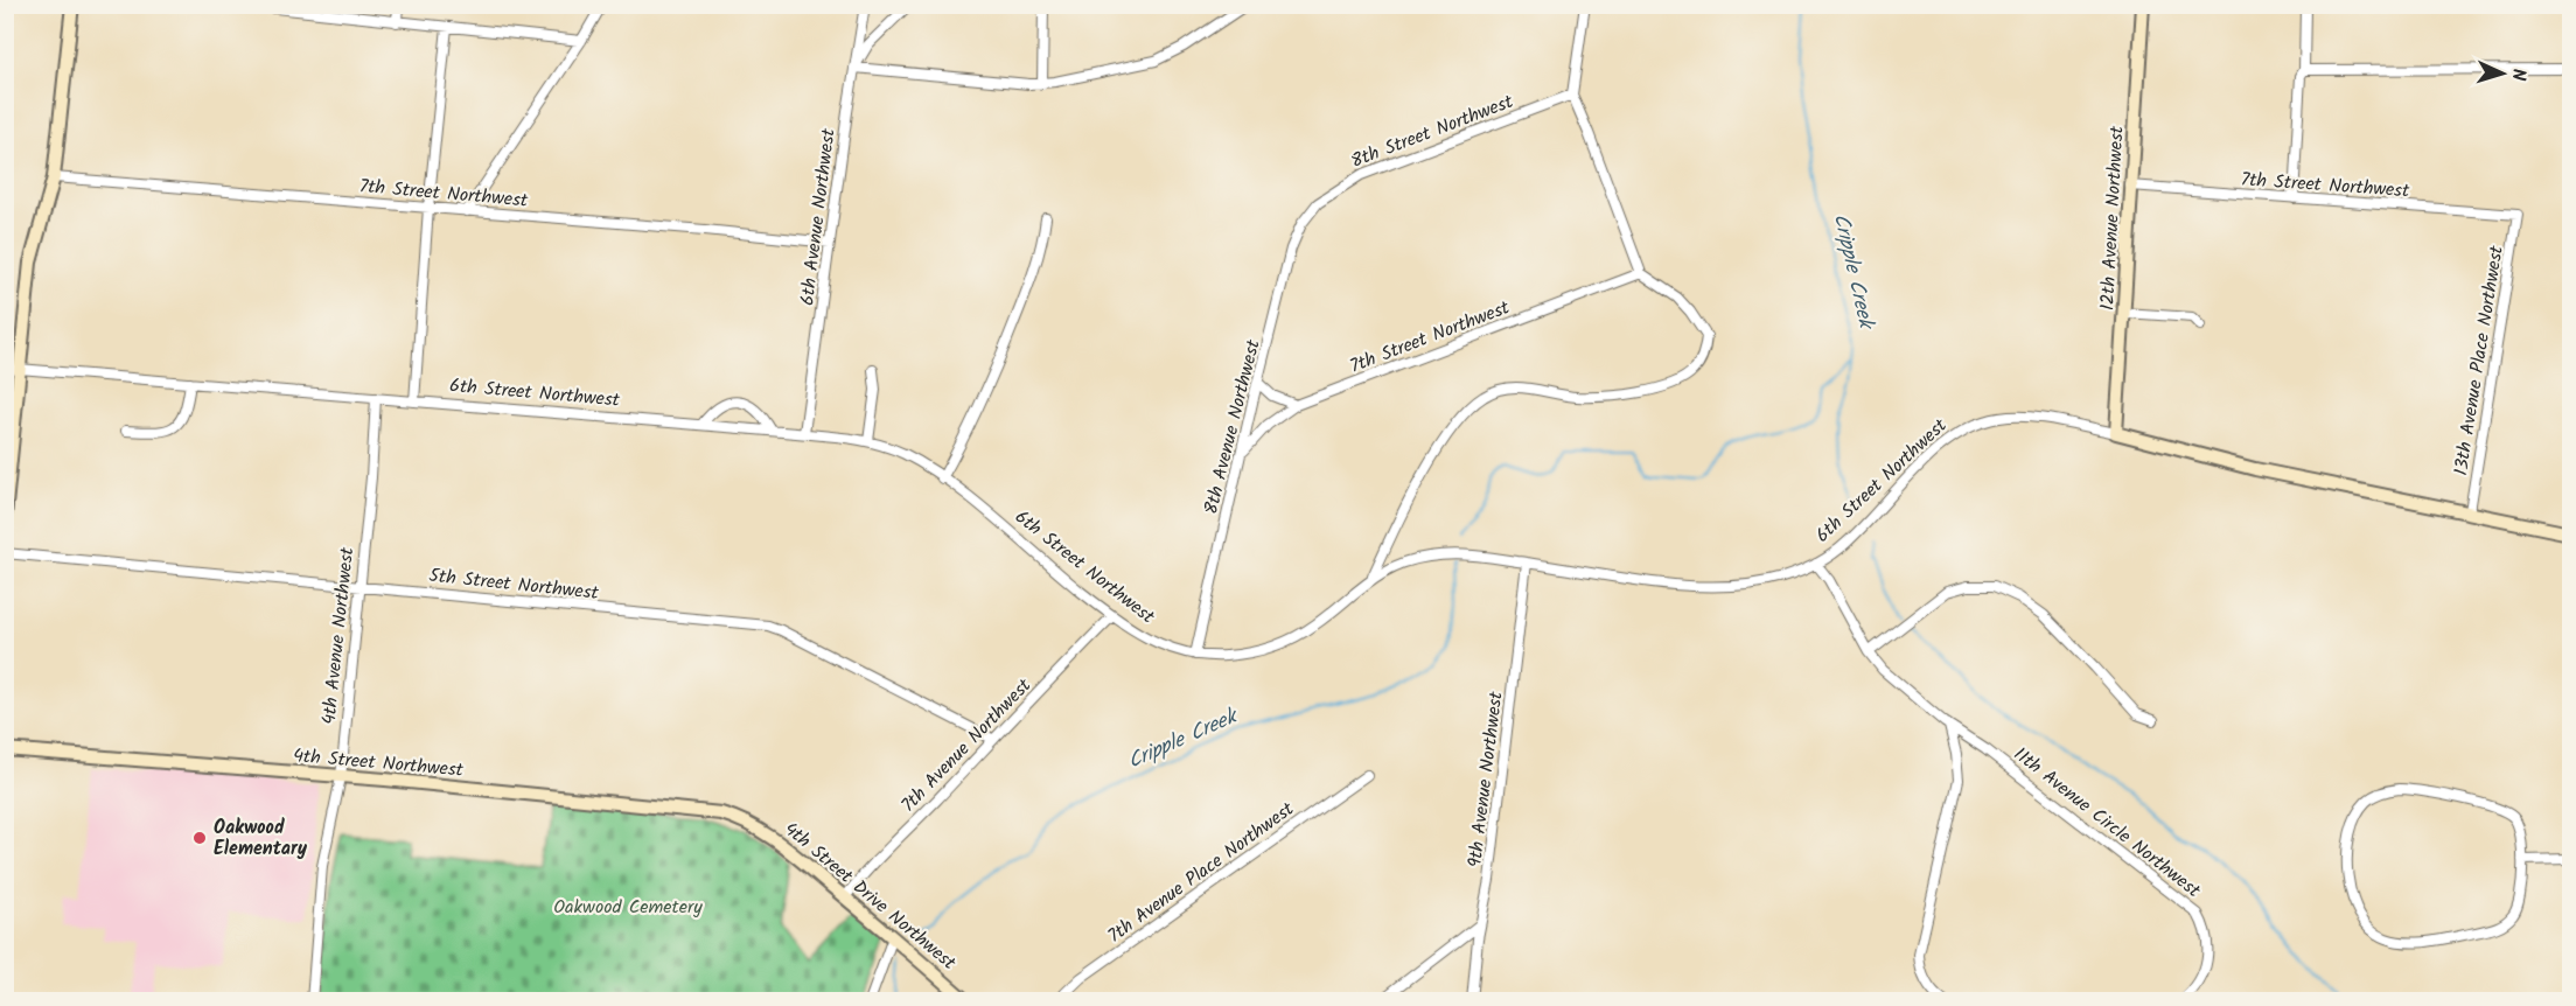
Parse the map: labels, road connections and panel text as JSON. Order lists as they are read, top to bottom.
{
  "streets": {
    "main road": [
      "12th Avenue Northwest",
      "6th Street Northwest",
      "4th Street Northwest",
      "4th Street Drive Northwest"
    ],
    "street": [
      "8th Street Northwest",
      "7th Street Northwest",
      "6th Avenue Northwest",
      "13th Avenue Place Northwest",
      "8th Avenue Northwest",
      "5th Street Northwest",
      "4th Avenue Northwest",
      "7th Avenue Northwest",
      "9th Avenue Northwest",
      "11th Avenue Circle Northwest",
      "7th Avenue Place Northwest"
    ]
  },
  "crossings": [
    ["8th Street Northwest", "8th Avenue Northwest"],
    ["7th Street Northwest", "6th Avenue Northwest"],
    ["7th Street Northwest", "12th Avenue Northwest"],
    ["7th Street Northwest", "13th Avenue Place Northwest"],
    ["7th Street Northwest", "8th Avenue Northwest"],
    ["6th Avenue Northwest", "6th Street Northwest"],
    ["12th Avenue Northwest", "6th Street Northwest"],
    ["13th Avenue Place Northwest", "6th Street Northwest"],
    ["6th Street Northwest", "8th Avenue Northwest"],
    ["6th Street Northwest", "4th Avenue Northwest"],
    ["6th Street Northwest", "7th Avenue Northwest"],
    ["6th Street Northwest", "9th Avenue Northwest"],
    ["6th Street Northwest", "11th Avenue Circle Northwest"],
    ["5th Street Northwest", "4th Avenue Northwest"],
    ["5th Street Northwest", "7th Avenue Northwest"],
    ["4th Avenue Northwest", "4th Street Northwest"],
    ["7th Avenue Northwest", "4th Street Drive Northwest"],
    ["4th Street Northwest", "4th Street Drive Northwest"]
  ],
  "water": ["Cripple Creek"],
  "parks": ["Oakwood Cemetery"],
  "places": ["Oakwood Elementary"],
  "north": "right"
}
